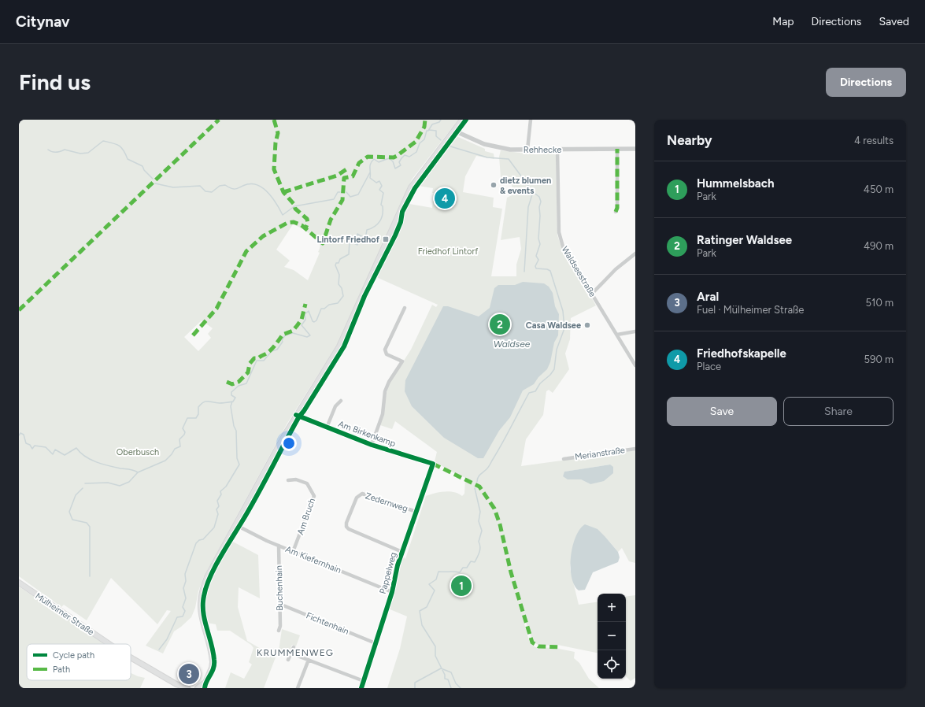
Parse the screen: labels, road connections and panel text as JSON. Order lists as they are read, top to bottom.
{
  "streets": {
    "main road": ["Mülheimer Straße"],
    "street": [
      "Rehhecke",
      "Waldseestraße",
      "Am Birkenkamp",
      "Merianstraße",
      "Zedernweg",
      "Am Bruch",
      "Am Kiefernhain",
      "Pappelweg",
      "Buchenhain",
      "Fichtenhain"
    ]
  },
  "crossings": [
    ["Rehhecke", "Waldseestraße"],
    ["Am Birkenkamp", "Pappelweg"],
    ["Zedernweg", "Pappelweg"],
    ["Am Bruch", "Am Kiefernhain"],
    ["Am Kiefernhain", "Pappelweg"],
    ["Am Kiefernhain", "Buchenhain"],
    ["Pappelweg", "Fichtenhain"],
    ["Buchenhain", "Fichtenhain"]
  ],
  "districts": ["KRUMMENWEG"],
  "water": ["Waldsee"],
  "parks": ["Friedhof Lintorf", "Oberbusch"],
  "places": {
    "other": ["dietz blumen & events", "Casa Waldsee"],
    "transit": ["Lintorf Friedhof"]
  },
  "legend": ["Cycle path", "Path"],
  "page": {
    "header": "Citynav",
    "nav": ["Map", "Directions", "Saved"],
    "buttons": [
      "Directions",
      ["Save", "Share"]
    ],
    "title": "Find us",
    "heading": ["Nearby", "4 results"],
    "list": [
      {
        "mark": "1",
        "name": "Hummelsbach",
        "note": "Park",
        "value": "450 m"
      },
      {
        "mark": "2",
        "name": "Ratinger Waldsee",
        "note": "Park",
        "value": "490 m"
      },
      {
        "mark": "3",
        "name": "Aral",
        "note": "Fuel · Mülheimer Straße",
        "value": "510 m"
      },
      {
        "mark": "4",
        "name": "Friedhofskapelle",
        "note": "Place",
        "value": "590 m"
      }
    ],
    "pins": [
      "4",
      "2",
      "1",
      "3"
    ],
    "map_buttons": ["+", "−"]
  }
}
